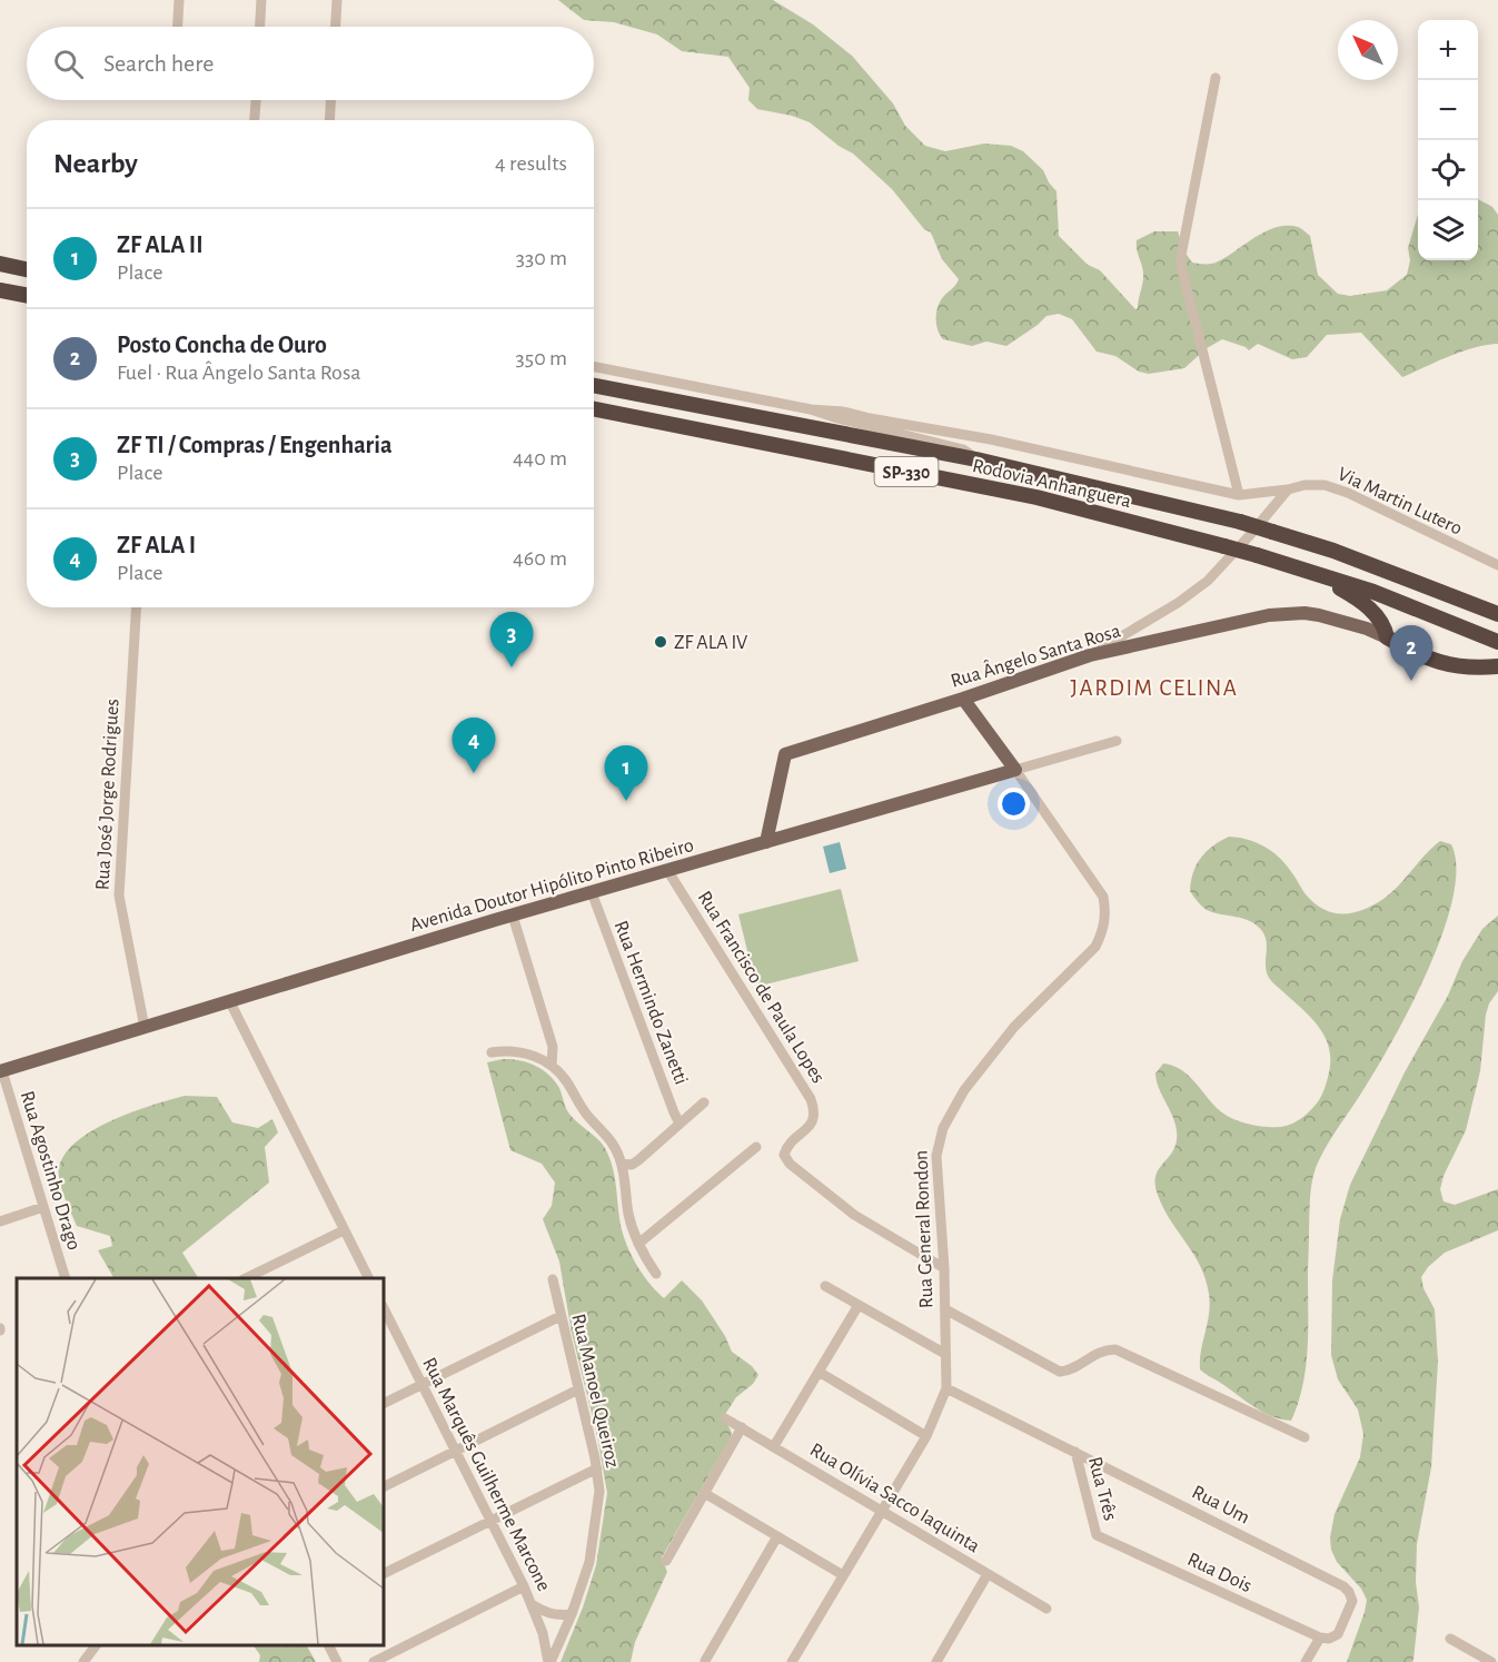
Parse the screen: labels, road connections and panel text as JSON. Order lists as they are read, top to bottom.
{
  "streets": {
    "highway": ["SP-330", "Rodovia Anhanguera"],
    "main road": ["Rua Ângelo Santa Rosa", "Avenida Doutor Hipólito Pinto Ribeiro", "Rua General Rondon"],
    "street": [
      "Via Martin Lutero",
      "Rua José Jorge Rodrigues",
      "Rua Francisco de Paula Lopes",
      "Rua Hermindo Zanetti",
      "Rua Agostinho Drago",
      "Rua Manoel Queiroz",
      "Rua Marquês Guilherme Marcone",
      "Rua Três",
      "Rua Olívia Sacco Iaquinta",
      "Rua Um",
      "Rua Dois"
    ]
  },
  "crossings": [
    ["Rua Ângelo Santa Rosa", "Avenida Doutor Hipólito Pinto Ribeiro"],
    ["Rua Ângelo Santa Rosa", "Rua General Rondon"],
    ["Rua José Jorge Rodrigues", "Avenida Doutor Hipólito Pinto Ribeiro"],
    ["Avenida Doutor Hipólito Pinto Ribeiro", "Rua Francisco de Paula Lopes"],
    ["Avenida Doutor Hipólito Pinto Ribeiro", "Rua Hermindo Zanetti"],
    ["Avenida Doutor Hipólito Pinto Ribeiro", "Rua Agostinho Drago"],
    ["Avenida Doutor Hipólito Pinto Ribeiro", "Rua General Rondon"],
    ["Rua Francisco de Paula Lopes", "Rua General Rondon"],
    ["Rua General Rondon", "Rua Olívia Sacco Iaquinta"],
    ["Rua General Rondon", "Rua Um"],
    ["Rua Manoel Queiroz", "Rua Marquês Guilherme Marcone"],
    ["Rua Três", "Rua Um"],
    ["Rua Três", "Rua Dois"],
    ["Rua Um", "Rua Dois"]
  ],
  "districts": ["JARDIM CELINA"],
  "places": ["ZF ALA IV"],
  "north": "top left",
  "page": {
    "map_buttons": ["+", "−"],
    "search": "Search here",
    "heading": ["Nearby", "4 results"],
    "list": [
      {
        "mark": "1",
        "name": "ZF ALA II",
        "note": "Place",
        "value": "330 m"
      },
      {
        "mark": "2",
        "name": "Posto Concha de Ouro",
        "note": "Fuel · Rua Ângelo Santa Rosa",
        "value": "350 m"
      },
      {
        "mark": "3",
        "name": "ZF TI / Compras / Engenharia",
        "note": "Place",
        "value": "440 m"
      },
      {
        "mark": "4",
        "name": "ZF ALA I",
        "note": "Place",
        "value": "460 m"
      }
    ],
    "pins": [
      "3",
      "2",
      "4",
      "1"
    ]
  }
}
